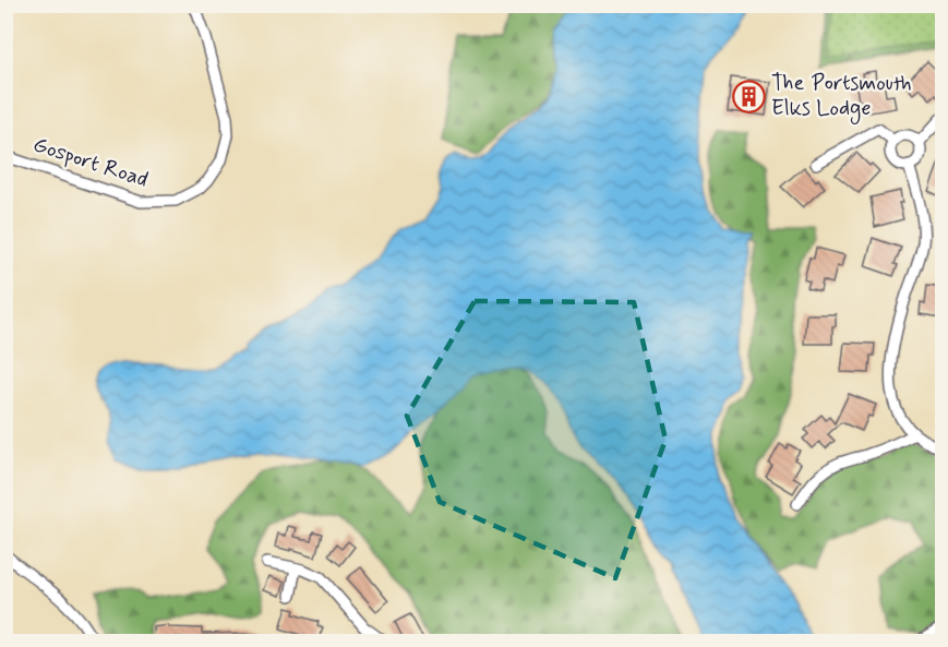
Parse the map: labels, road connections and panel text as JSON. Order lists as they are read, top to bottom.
{
  "streets": {
    "street": ["Gosport Road"]
  },
  "places": {
    "building": ["The Portsmouth Elks Lodge"]
  }
}
